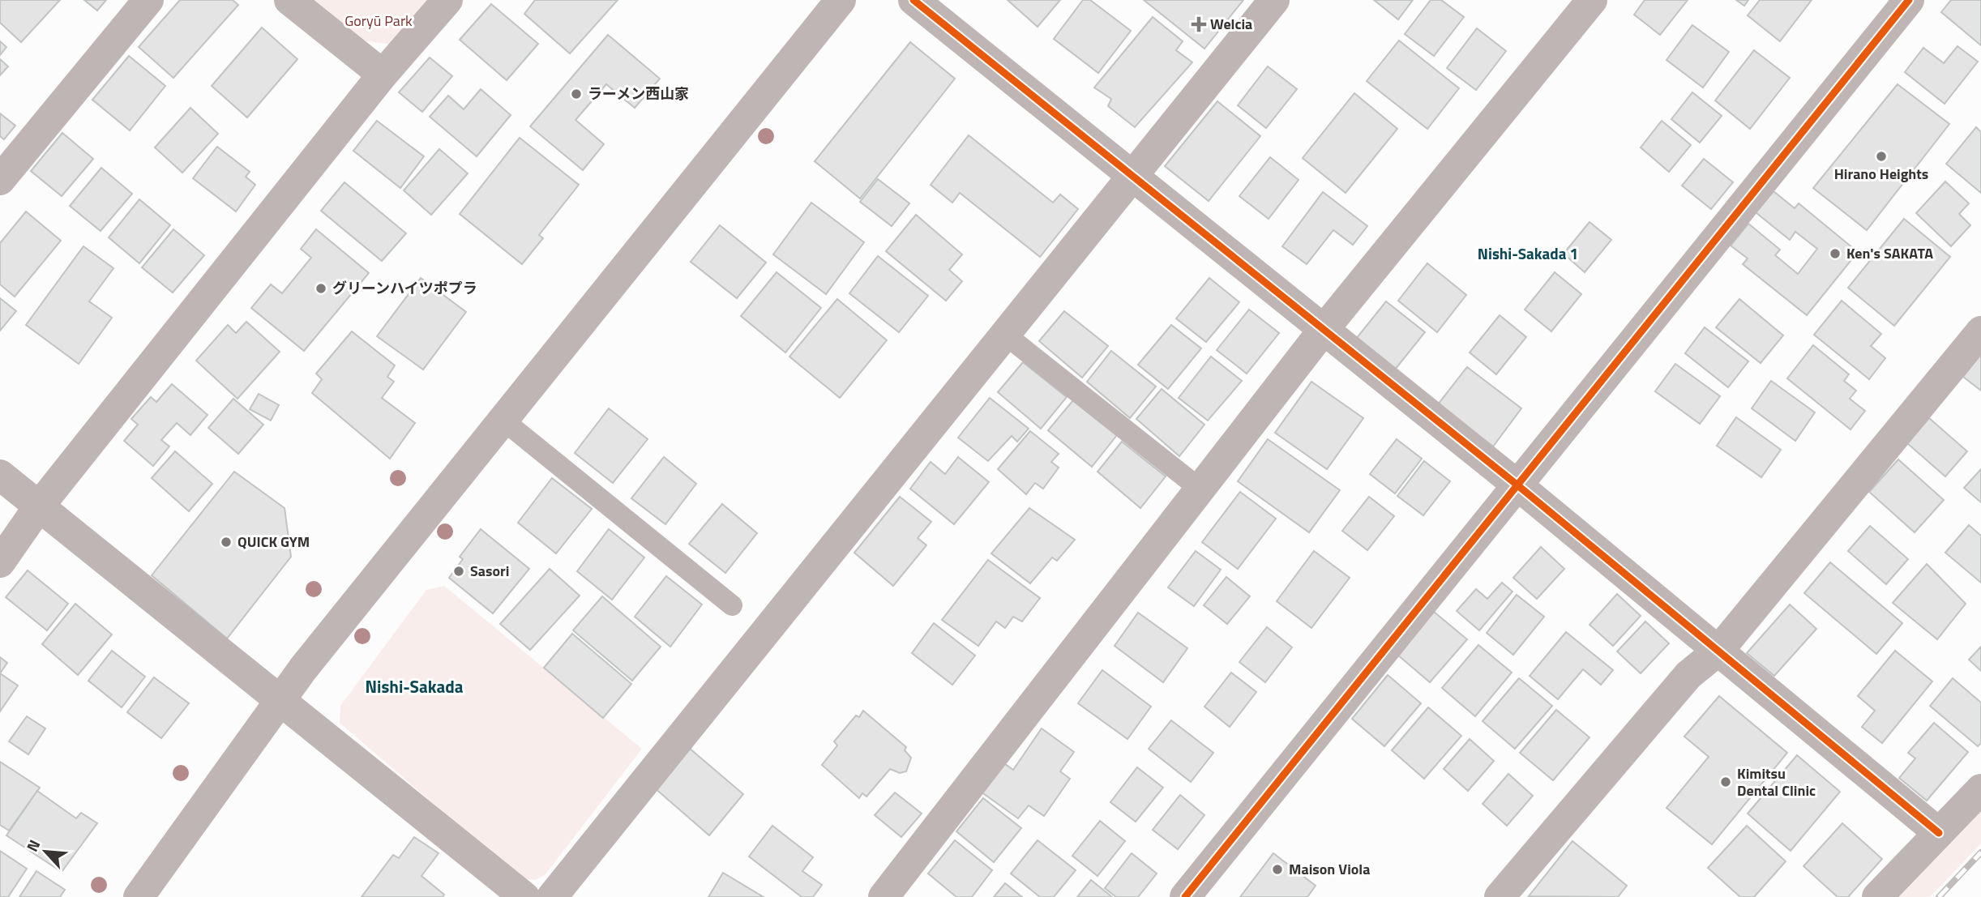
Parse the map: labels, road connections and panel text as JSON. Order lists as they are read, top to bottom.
{
  "districts": ["Nishi-Sakada 1", "Nishi-Sakada"],
  "parks": ["Goryū Park"],
  "places": {
    "health": ["Welcia"],
    "other": [
      "ラーメン西山家",
      "Hirano Heights",
      "Ken's SAKATA",
      "グリーンハイツポプラ",
      "QUICK GYM",
      "Sasori",
      "Kimitsu Dental Clinic",
      "Maison Viola"
    ]
  },
  "north": "top left"
}
